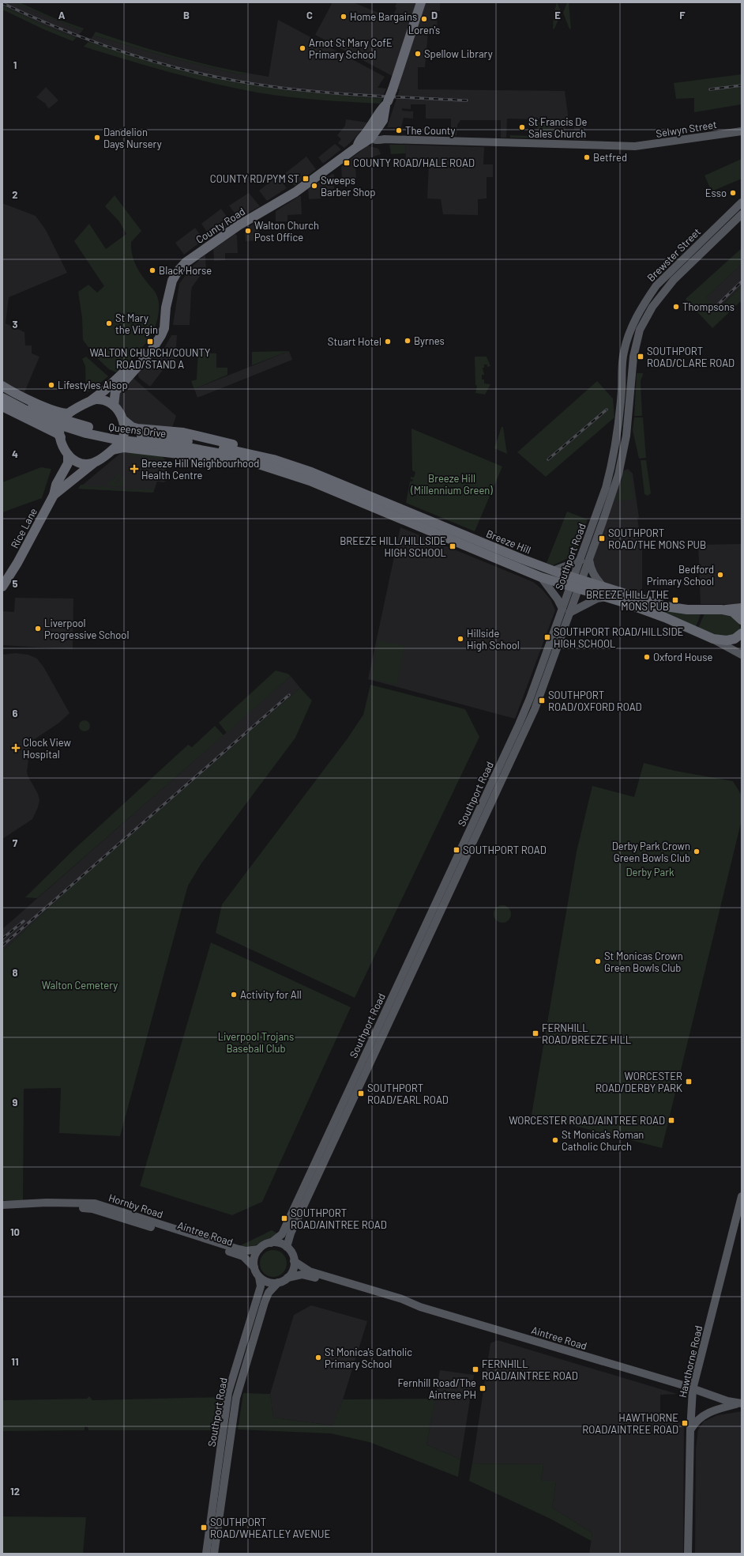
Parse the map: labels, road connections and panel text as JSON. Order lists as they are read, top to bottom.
{
  "streets": {
    "highway": [
      "County Road",
      "Queens Drive",
      "Rice Lane",
      "Breeze Hill"
    ],
    "main road": [
      "Selwyn Street",
      "Brewster Street",
      "Southport Road",
      "Hornby Road",
      "Aintree Road",
      "Hawthorne Road"
    ]
  },
  "crossings": [
    ["Selwyn Street", "County Road"],
    ["County Road", "Rice Lane"],
    ["Brewster Street", "Southport Road"],
    ["Queens Drive", "Breeze Hill"],
    ["Breeze Hill", "Southport Road"],
    ["Southport Road", "Hornby Road"],
    ["Southport Road", "Aintree Road"],
    ["Hornby Road", "Aintree Road"],
    ["Aintree Road", "Hawthorne Road"]
  ],
  "parks": [
    "Breeze Hill (Millennium Green)",
    "Derby Park",
    "Walton Cemetery",
    "Liverpool Trojans Baseball Club"
  ],
  "places": {
    "other": [
      "Home Bargains",
      "Loren's",
      "Arnot St Mary CofE Primary School",
      "Spellow Library",
      "St Francis De Sales Church",
      "The County",
      "Dandelion Days Nursery",
      "Betfred",
      "Sweeps Barber Shop",
      "Esso",
      "Walton Church Post Office",
      "Black Horse",
      "Thompsons",
      "St Mary the Virgin",
      "Byrnes",
      "Stuart Hotel",
      "Lifestyles Alsop",
      "Bedford Primary School",
      "Liverpool Progressive School",
      "Hillside High School",
      "Oxford House",
      "Derby Park Crown Green Bowls Club",
      "St Monicas Crown Green Bowls Club",
      "Activity for All",
      "St Monica's Roman Catholic Church",
      "St Monica's Catholic Primary School"
    ],
    "transit": [
      "COUNTY ROAD/HALE ROAD",
      "COUNTY RD/PYM ST",
      "WALTON CHURCH/COUNTY ROAD/STAND A",
      "SOUTHPORT ROAD/CLARE ROAD",
      "SOUTHPORT ROAD/THE MONS PUB",
      "BREEZE HILL/HILLSIDE HIGH SCHOOL",
      "BREEZE HILL/THE MONS PUB",
      "SOUTHPORT ROAD/HILLSIDE HIGH SCHOOL",
      "SOUTHPORT ROAD/OXFORD ROAD",
      "SOUTHPORT ROAD",
      "FERNHILL ROAD/BREEZE HILL",
      "WORCESTER ROAD/DERBY PARK",
      "SOUTHPORT ROAD/EARL ROAD",
      "WORCESTER ROAD/AINTREE ROAD",
      "SOUTHPORT ROAD/AINTREE ROAD",
      "FERNHILL ROAD/AINTREE ROAD",
      "Fernhill Road/The Aintree PH",
      "HAWTHORNE ROAD/AINTREE ROAD",
      "SOUTHPORT ROAD/WHEATLEY AVENUE"
    ],
    "health": ["Breeze Hill Neighbourhood Health Centre", "Clock View Hospital"]
  },
  "grid": {
    "columns": [
      "A",
      "B",
      "C",
      "D",
      "E",
      "F"
    ],
    "rows": [
      "1",
      "2",
      "3",
      "4",
      "5",
      "6",
      "7",
      "8",
      "9",
      "10",
      "11",
      "12"
    ]
  }
}
